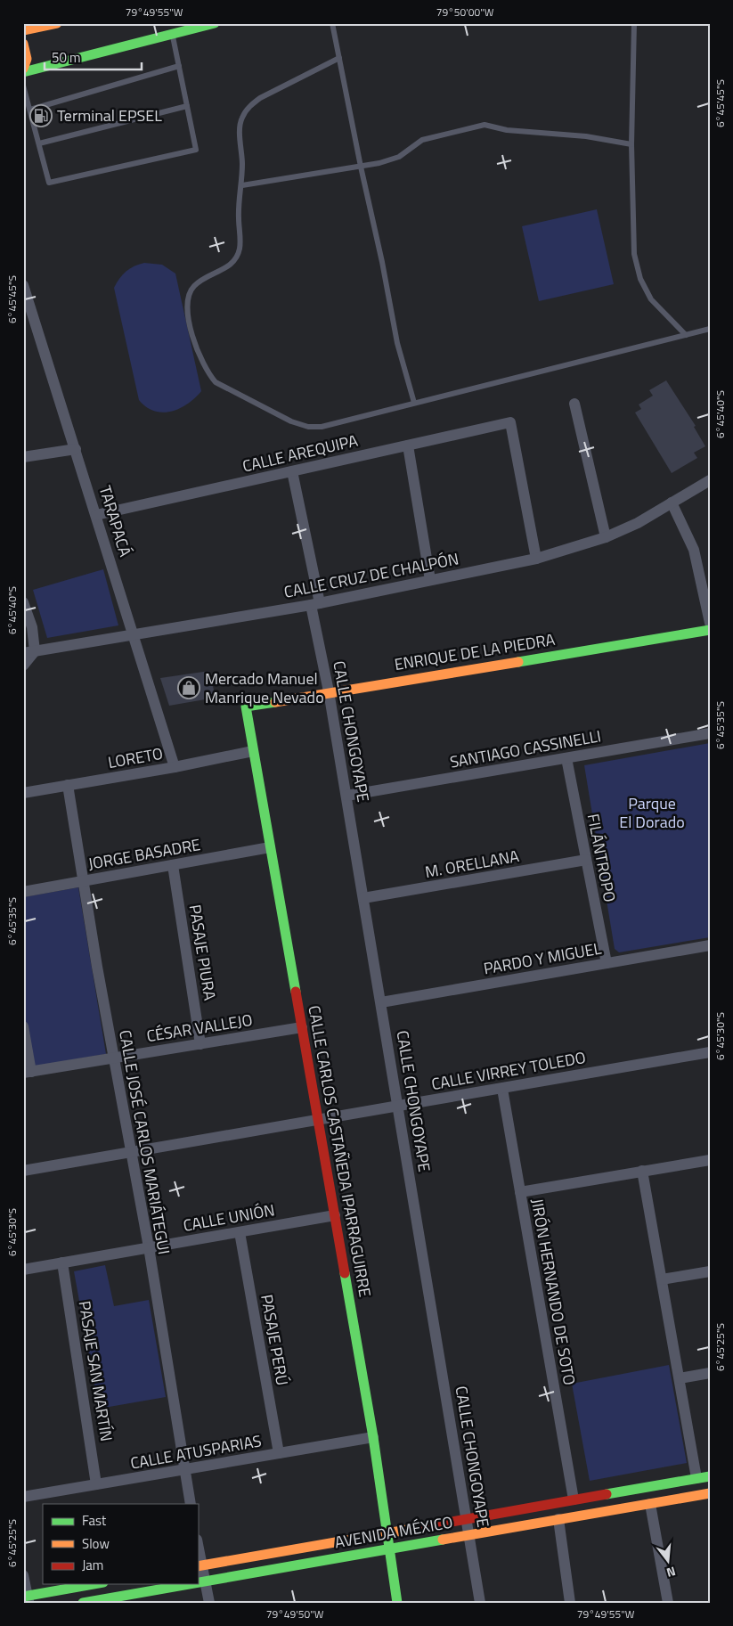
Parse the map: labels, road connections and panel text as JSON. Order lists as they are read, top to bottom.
{
  "streets": {
    "street": [
      "CALLE AREQUIPA",
      "TARAPACÁ",
      "CALLE CRUZ DE CHALPÓN",
      "ENRIQUE DE LA PIEDRA",
      "CALLE CHONGOYAPE",
      "SANTIAGO CASSINELLI",
      "LORETO",
      "JORGE BASADRE",
      "FILÁNTROPO",
      "M. ORELLANA",
      "PASAJE PIURA",
      "PARDO Y MIGUEL",
      "CÉSAR VALLEJO",
      "CALLE VIRREY TOLEDO",
      "CALLE JOSÉ CARLOS MARIÁTEGUI",
      "CALLE CARLOS CASTAÑEDA IPARRAGUIRRE",
      "CALLE UNIÓN",
      "JIRÓN HERNANDO DE SOTO",
      "PASAJE PERÚ",
      "PASAJE SAN MARTÍN",
      "CALLE ATUSPARIAS",
      "AVENIDA MÉXICO"
    ]
  },
  "crossings": [
    ["CALLE AREQUIPA", "TARAPACÁ"],
    ["CALLE AREQUIPA", "CALLE CRUZ DE CHALPÓN"],
    ["CALLE AREQUIPA", "CALLE CHONGOYAPE"],
    ["TARAPACÁ", "CALLE CRUZ DE CHALPÓN"],
    ["TARAPACÁ", "LORETO"],
    ["CALLE CRUZ DE CHALPÓN", "CALLE CHONGOYAPE"],
    ["ENRIQUE DE LA PIEDRA", "CALLE CHONGOYAPE"],
    ["ENRIQUE DE LA PIEDRA", "CALLE CARLOS CASTAÑEDA IPARRAGUIRRE"],
    ["CALLE CHONGOYAPE", "SANTIAGO CASSINELLI"],
    ["CALLE CHONGOYAPE", "M. ORELLANA"],
    ["CALLE CHONGOYAPE", "PARDO Y MIGUEL"],
    ["CALLE CHONGOYAPE", "CALLE VIRREY TOLEDO"],
    ["CALLE CHONGOYAPE", "AVENIDA MÉXICO"],
    ["SANTIAGO CASSINELLI", "FILÁNTROPO"],
    ["LORETO", "CALLE JOSÉ CARLOS MARIÁTEGUI"],
    ["LORETO", "CALLE CARLOS CASTAÑEDA IPARRAGUIRRE"],
    ["JORGE BASADRE", "PASAJE PIURA"],
    ["JORGE BASADRE", "CALLE JOSÉ CARLOS MARIÁTEGUI"],
    ["JORGE BASADRE", "CALLE CARLOS CASTAÑEDA IPARRAGUIRRE"],
    ["FILÁNTROPO", "M. ORELLANA"],
    ["FILÁNTROPO", "PARDO Y MIGUEL"],
    ["PASAJE PIURA", "CÉSAR VALLEJO"],
    ["CÉSAR VALLEJO", "CALLE JOSÉ CARLOS MARIÁTEGUI"],
    ["CÉSAR VALLEJO", "CALLE CARLOS CASTAÑEDA IPARRAGUIRRE"],
    ["CALLE VIRREY TOLEDO", "CALLE JOSÉ CARLOS MARIÁTEGUI"],
    ["CALLE VIRREY TOLEDO", "CALLE CARLOS CASTAÑEDA IPARRAGUIRRE"],
    ["CALLE VIRREY TOLEDO", "JIRÓN HERNANDO DE SOTO"],
    ["CALLE JOSÉ CARLOS MARIÁTEGUI", "CALLE UNIÓN"],
    ["CALLE JOSÉ CARLOS MARIÁTEGUI", "CALLE ATUSPARIAS"],
    ["CALLE CARLOS CASTAÑEDA IPARRAGUIRRE", "CALLE UNIÓN"],
    ["CALLE CARLOS CASTAÑEDA IPARRAGUIRRE", "CALLE ATUSPARIAS"],
    ["CALLE CARLOS CASTAÑEDA IPARRAGUIRRE", "AVENIDA MÉXICO"],
    ["CALLE UNIÓN", "PASAJE PERÚ"],
    ["CALLE UNIÓN", "PASAJE SAN MARTÍN"],
    ["JIRÓN HERNANDO DE SOTO", "AVENIDA MÉXICO"],
    ["PASAJE PERÚ", "CALLE ATUSPARIAS"],
    ["PASAJE SAN MARTÍN", "CALLE ATUSPARIAS"]
  ],
  "parks": ["Parque El Dorado"],
  "places": {
    "fuel station": ["Terminal EPSEL"],
    "shop": ["Mercado Manuel Manrique Nevado"]
  },
  "legend": ["Fast", "Slow", "Jam"],
  "scale_bar": "50 m",
  "north": "bottom",
  "coordinates": [
    "79°49'55\"W",
    "79°50'00\"W",
    "6°45'45\"S",
    "6°45'40\"S",
    "6°45'35\"S",
    "6°45'30\"S",
    "6°45'25\"S",
    "79°49'50\"W"
  ]
}
